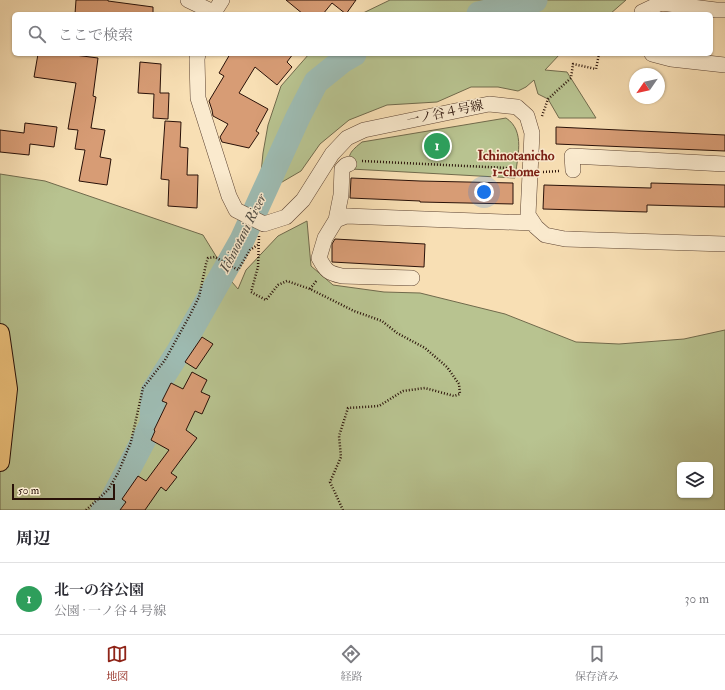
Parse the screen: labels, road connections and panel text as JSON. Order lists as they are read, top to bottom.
{
  "streets": {
    "street": ["一ノ谷４号線"]
  },
  "districts": ["Ichinotanicho 1-chome"],
  "water": ["Ichinotani River"],
  "scale_bar": "50 m",
  "north": "bottom left",
  "page": {
    "search": "ここで検索",
    "pins": "1",
    "scale": "50 m",
    "heading": "周辺",
    "list": [
      {
        "mark": "1",
        "name": "北一の谷公園",
        "note": "公園 · 一ノ谷４号線",
        "value": "30 m"
      }
    ],
    "nav": ["地図", "経路", "保存済み"]
  }
}
